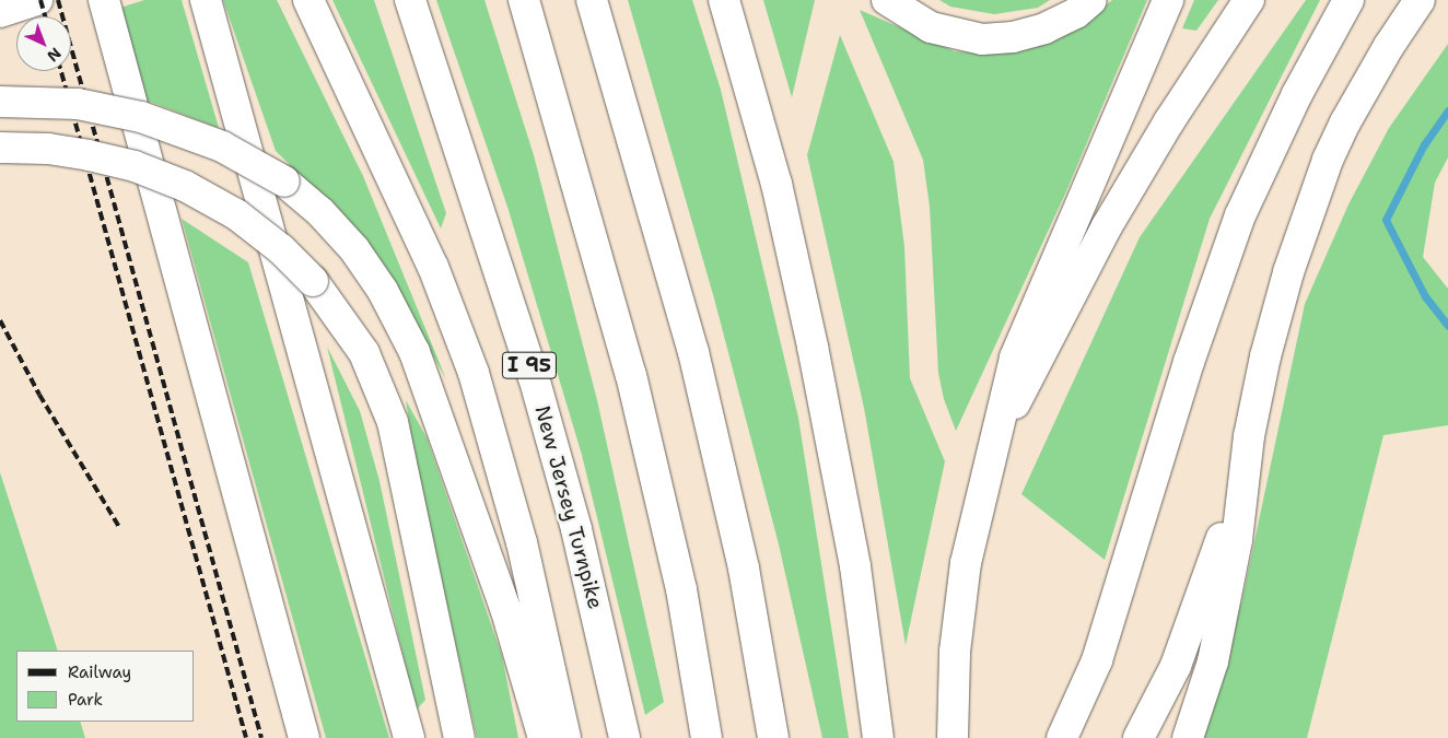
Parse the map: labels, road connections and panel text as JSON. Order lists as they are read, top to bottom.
{
  "streets": {
    "highway": ["I 95", "New Jersey Turnpike"]
  },
  "legend": ["Railway", "Park"],
  "north": "bottom right"
}
